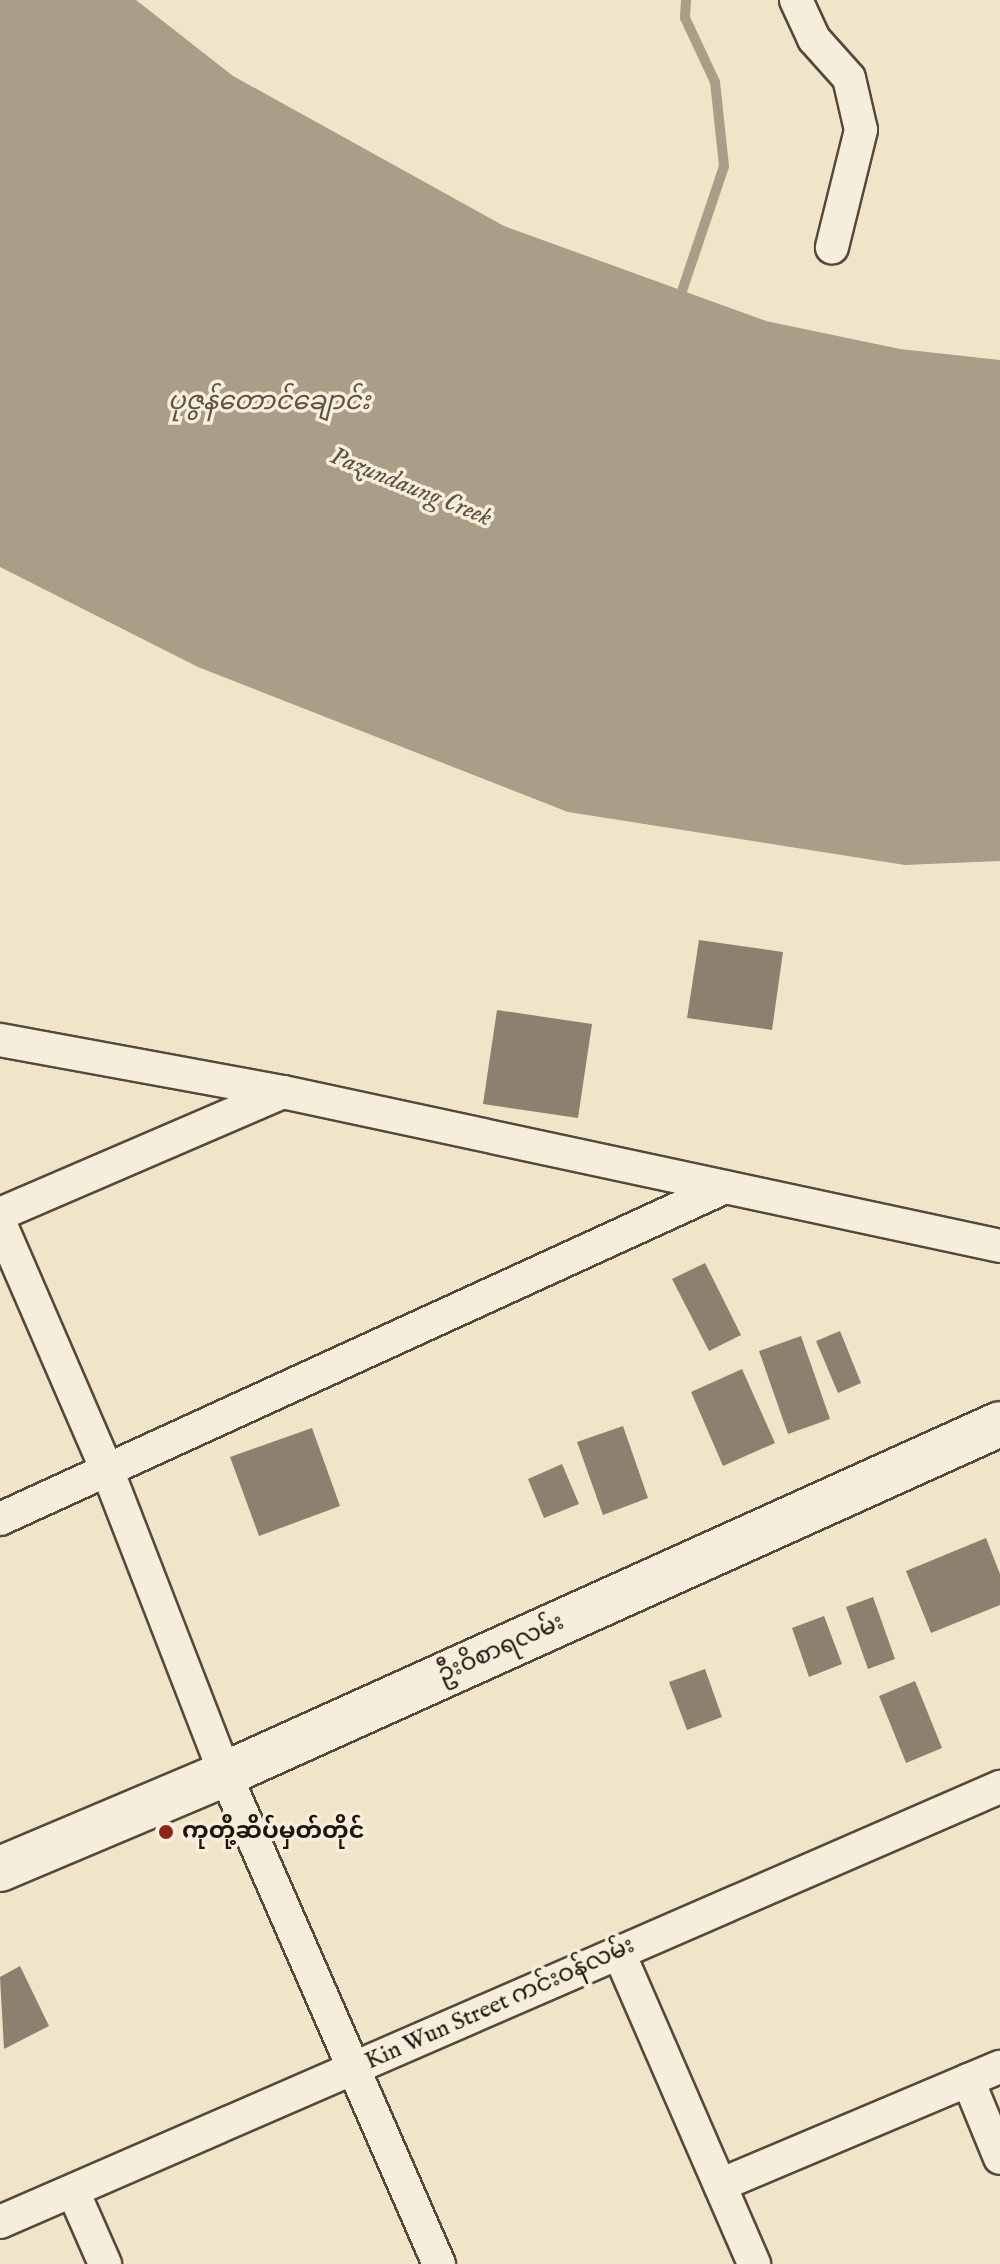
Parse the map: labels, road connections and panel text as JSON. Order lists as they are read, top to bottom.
{
  "streets": {
    "main road": ["ဦးဝိစာရလမ်း"],
    "street": ["Kin Wun Street ကင်းဝန်လမ်း"]
  },
  "water": ["ပုဇွန်တောင်ချောင်း", "Pazundaung Creek"],
  "places": ["ကုတို့ဆိပ်မှတ်တိုင်"]
}
